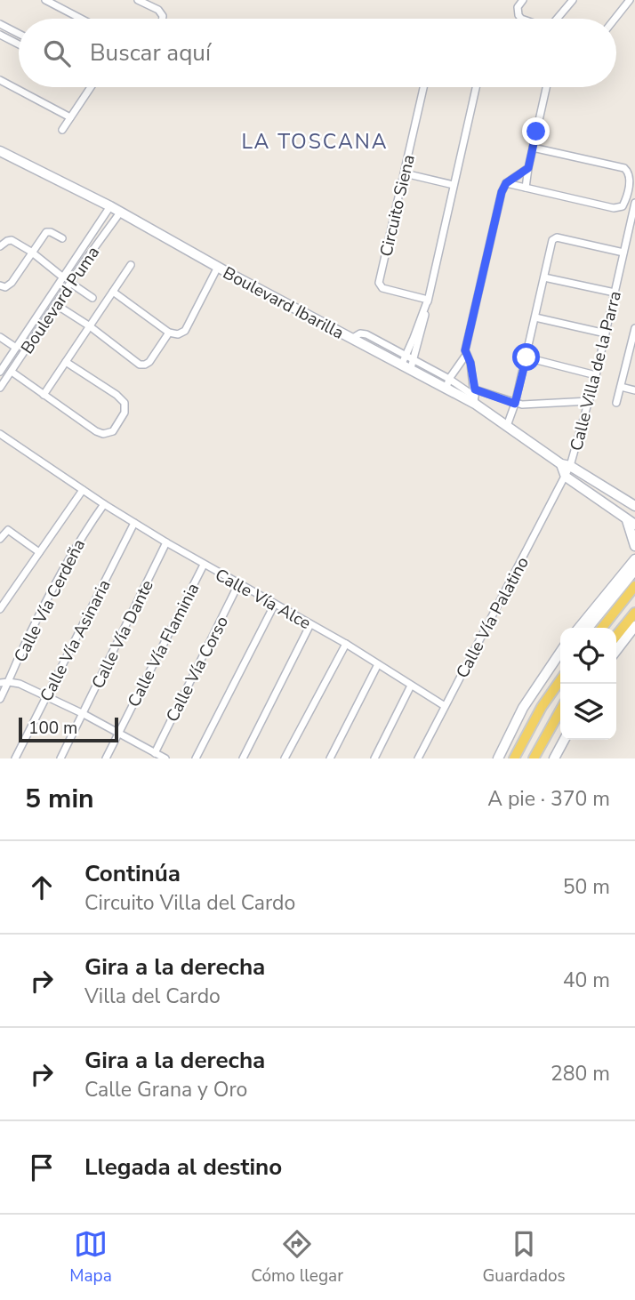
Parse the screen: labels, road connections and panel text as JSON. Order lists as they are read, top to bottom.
{
  "streets": {
    "street": [
      "Circuito Siena",
      "Boulevard Puma",
      "Boulevard Ibarilla",
      "Calle Villa de la Parra",
      "Calle Vía Alce",
      "Calle Vía Cerdeña",
      "Calle Vía Palatino",
      "Calle Vía Dante",
      "Calle Vía Asinaria",
      "Calle Vía Flaminia",
      "Calle Vía Corso"
    ]
  },
  "crossings": [
    ["Boulevard Puma", "Boulevard Ibarilla"],
    ["Boulevard Ibarilla", "Calle Villa de la Parra"],
    ["Calle Vía Alce", "Calle Vía Cerdeña"],
    ["Calle Vía Alce", "Calle Vía Palatino"],
    ["Calle Vía Alce", "Calle Vía Dante"],
    ["Calle Vía Alce", "Calle Vía Asinaria"],
    ["Calle Vía Alce", "Calle Vía Flaminia"],
    ["Calle Vía Alce", "Calle Vía Corso"]
  ],
  "districts": ["LA TOSCANA"],
  "scale_bar": "100 m",
  "page": {
    "search": "Buscar aquí",
    "scale": "100 m",
    "heading": ["5 min", "A pie · 370 m"],
    "list": [
      ["Continúa", "Circuito Villa del Cardo", "50 m"],
      ["Gira a la derecha", "Villa del Cardo", "40 m"],
      ["Gira a la derecha", "Calle Grana y Oro", "280 m"],
      "Llegada al destino"
    ],
    "nav": ["Mapa", "Cómo llegar", "Guardados"]
  }
}
